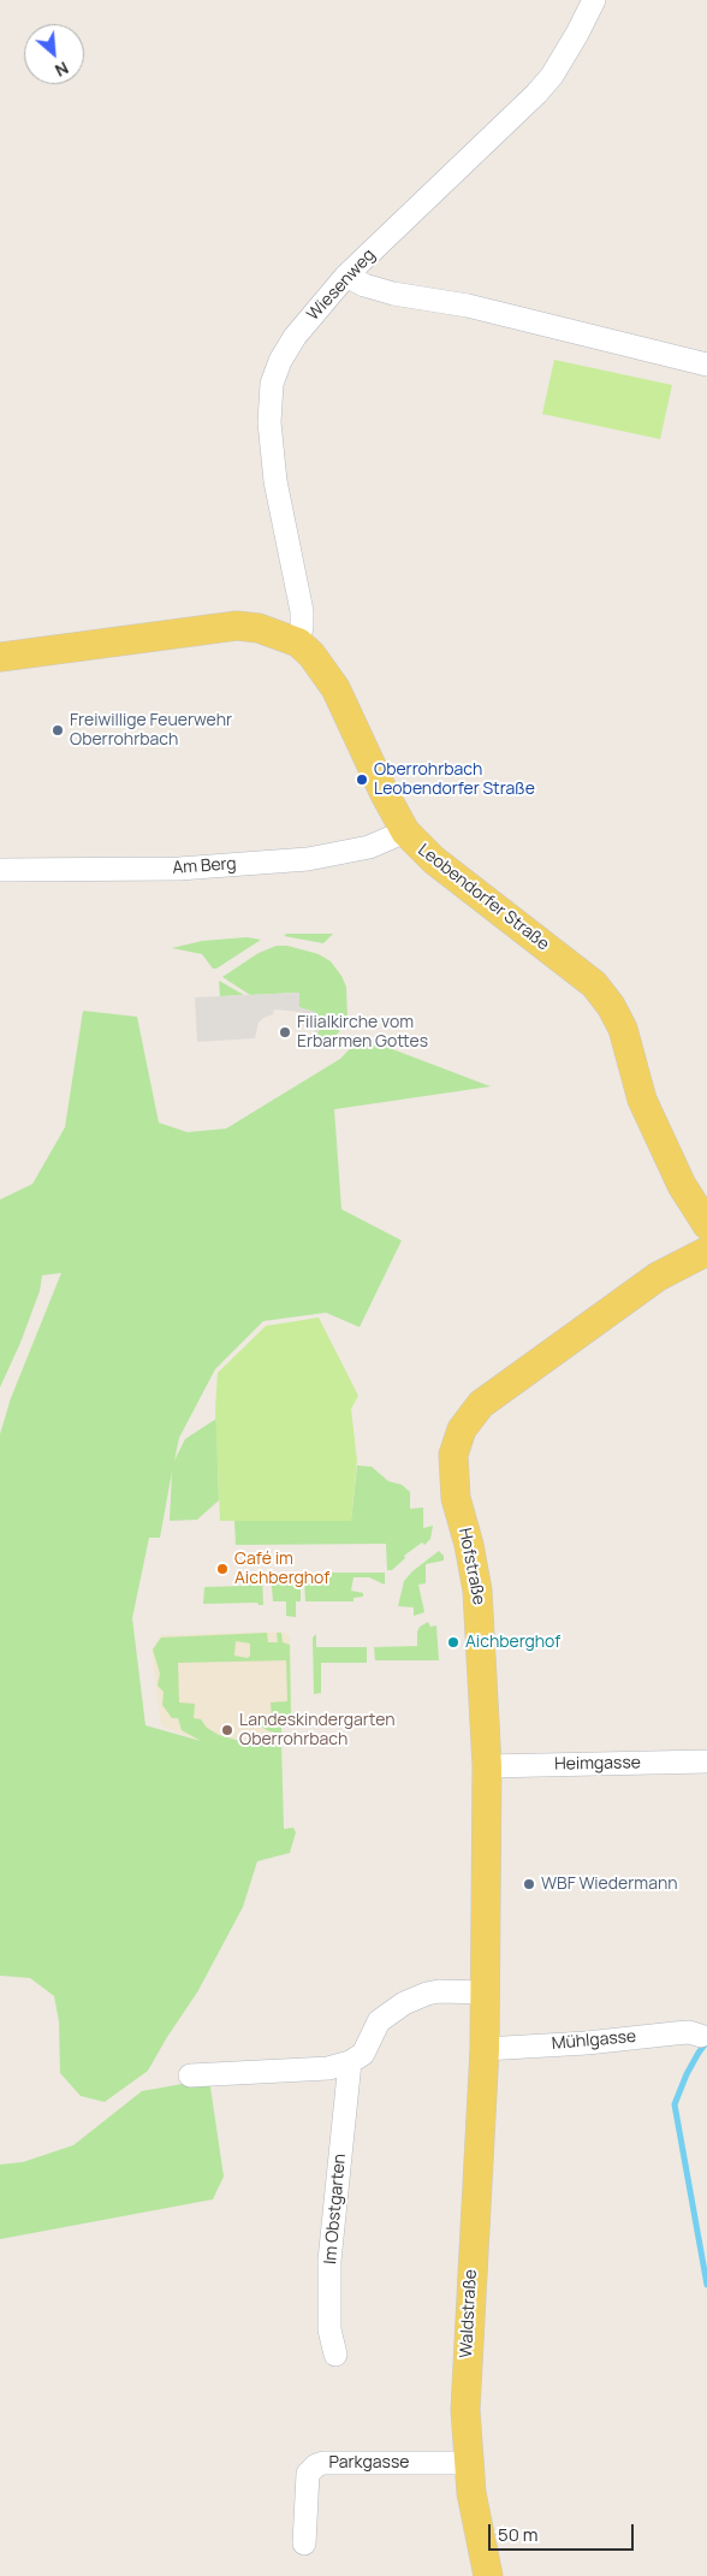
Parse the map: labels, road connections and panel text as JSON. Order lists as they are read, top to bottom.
{
  "streets": {
    "main road": ["Leobendorfer Straße", "Hofstraße", "Waldstraße"],
    "street": [
      "Wiesenweg",
      "Am Berg",
      "Heimgasse",
      "Mühlgasse",
      "Im Obstgarten",
      "Parkgasse"
    ]
  },
  "crossings": [
    ["Wiesenweg", "Leobendorfer Straße"],
    ["Am Berg", "Leobendorfer Straße"],
    ["Hofstraße", "Heimgasse"],
    ["Hofstraße", "Mühlgasse"],
    ["Hofstraße", "Waldstraße"],
    ["Mühlgasse", "Waldstraße"],
    ["Waldstraße", "Parkgasse"]
  ],
  "places": [
    "Freiwillige Feuerwehr Oberrohrbach",
    "Oberrohrbach Leobendorfer Straße",
    "Filialkirche vom Erbarmen Gottes",
    "Café im Aichberghof",
    "Aichberghof",
    "Landeskindergarten Oberrohrbach",
    "WBF Wiedermann"
  ],
  "scale_bar": "50 m",
  "north": "bottom right"
}
